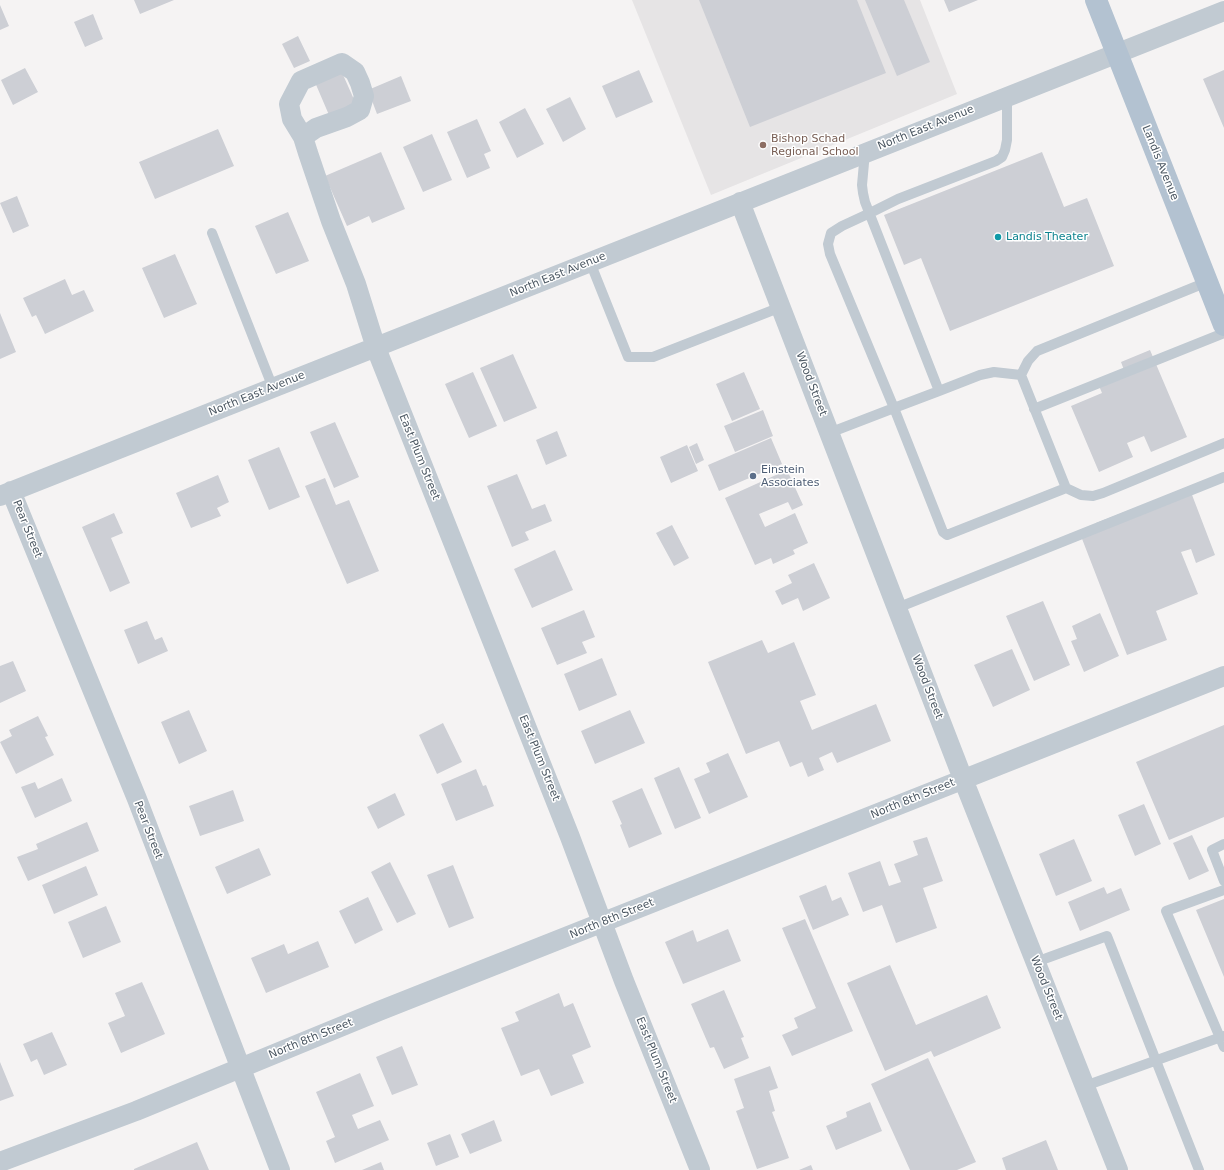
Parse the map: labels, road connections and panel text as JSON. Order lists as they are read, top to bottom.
{
  "streets": {
    "main road": ["Landis Avenue"],
    "street": [
      "North East Avenue",
      "Wood Street",
      "East Plum Street",
      "Pear Street",
      "North 8th Street"
    ]
  },
  "crossings": [
    ["North East Avenue", "Landis Avenue"],
    ["North East Avenue", "Wood Street"],
    ["North East Avenue", "East Plum Street"],
    ["North East Avenue", "Pear Street"],
    ["Wood Street", "North 8th Street"],
    ["East Plum Street", "North 8th Street"],
    ["Pear Street", "North 8th Street"]
  ],
  "places": ["Bishop Schad Regional School", "Landis Theater", "Einstein Associates"]
}
